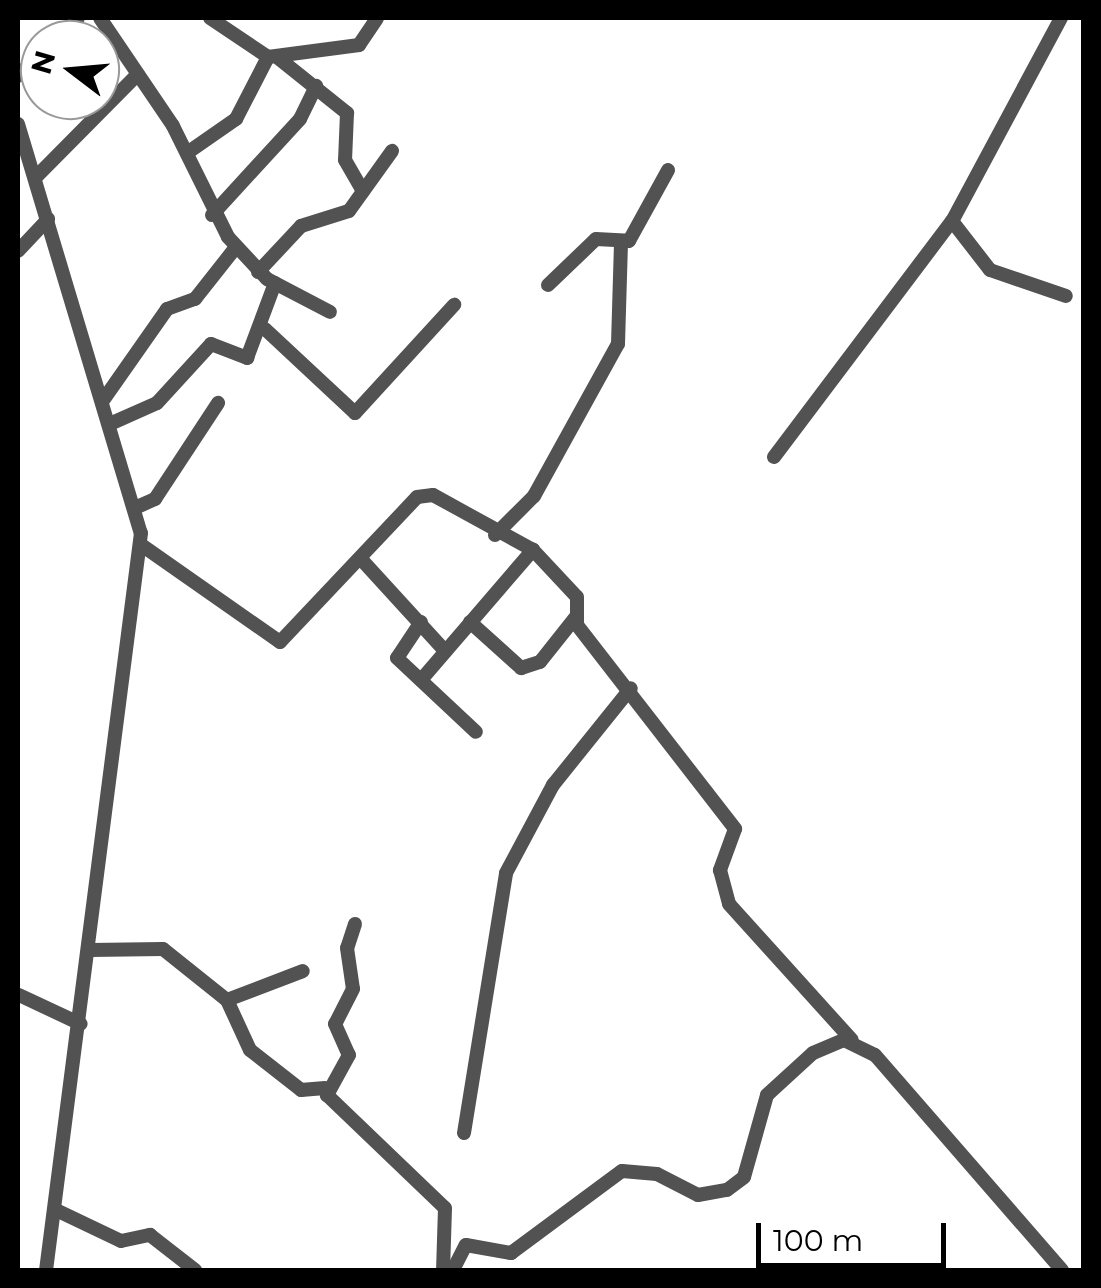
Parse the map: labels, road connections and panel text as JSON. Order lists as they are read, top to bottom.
{
  "scale_bar": "100 m",
  "north": "left"
}
